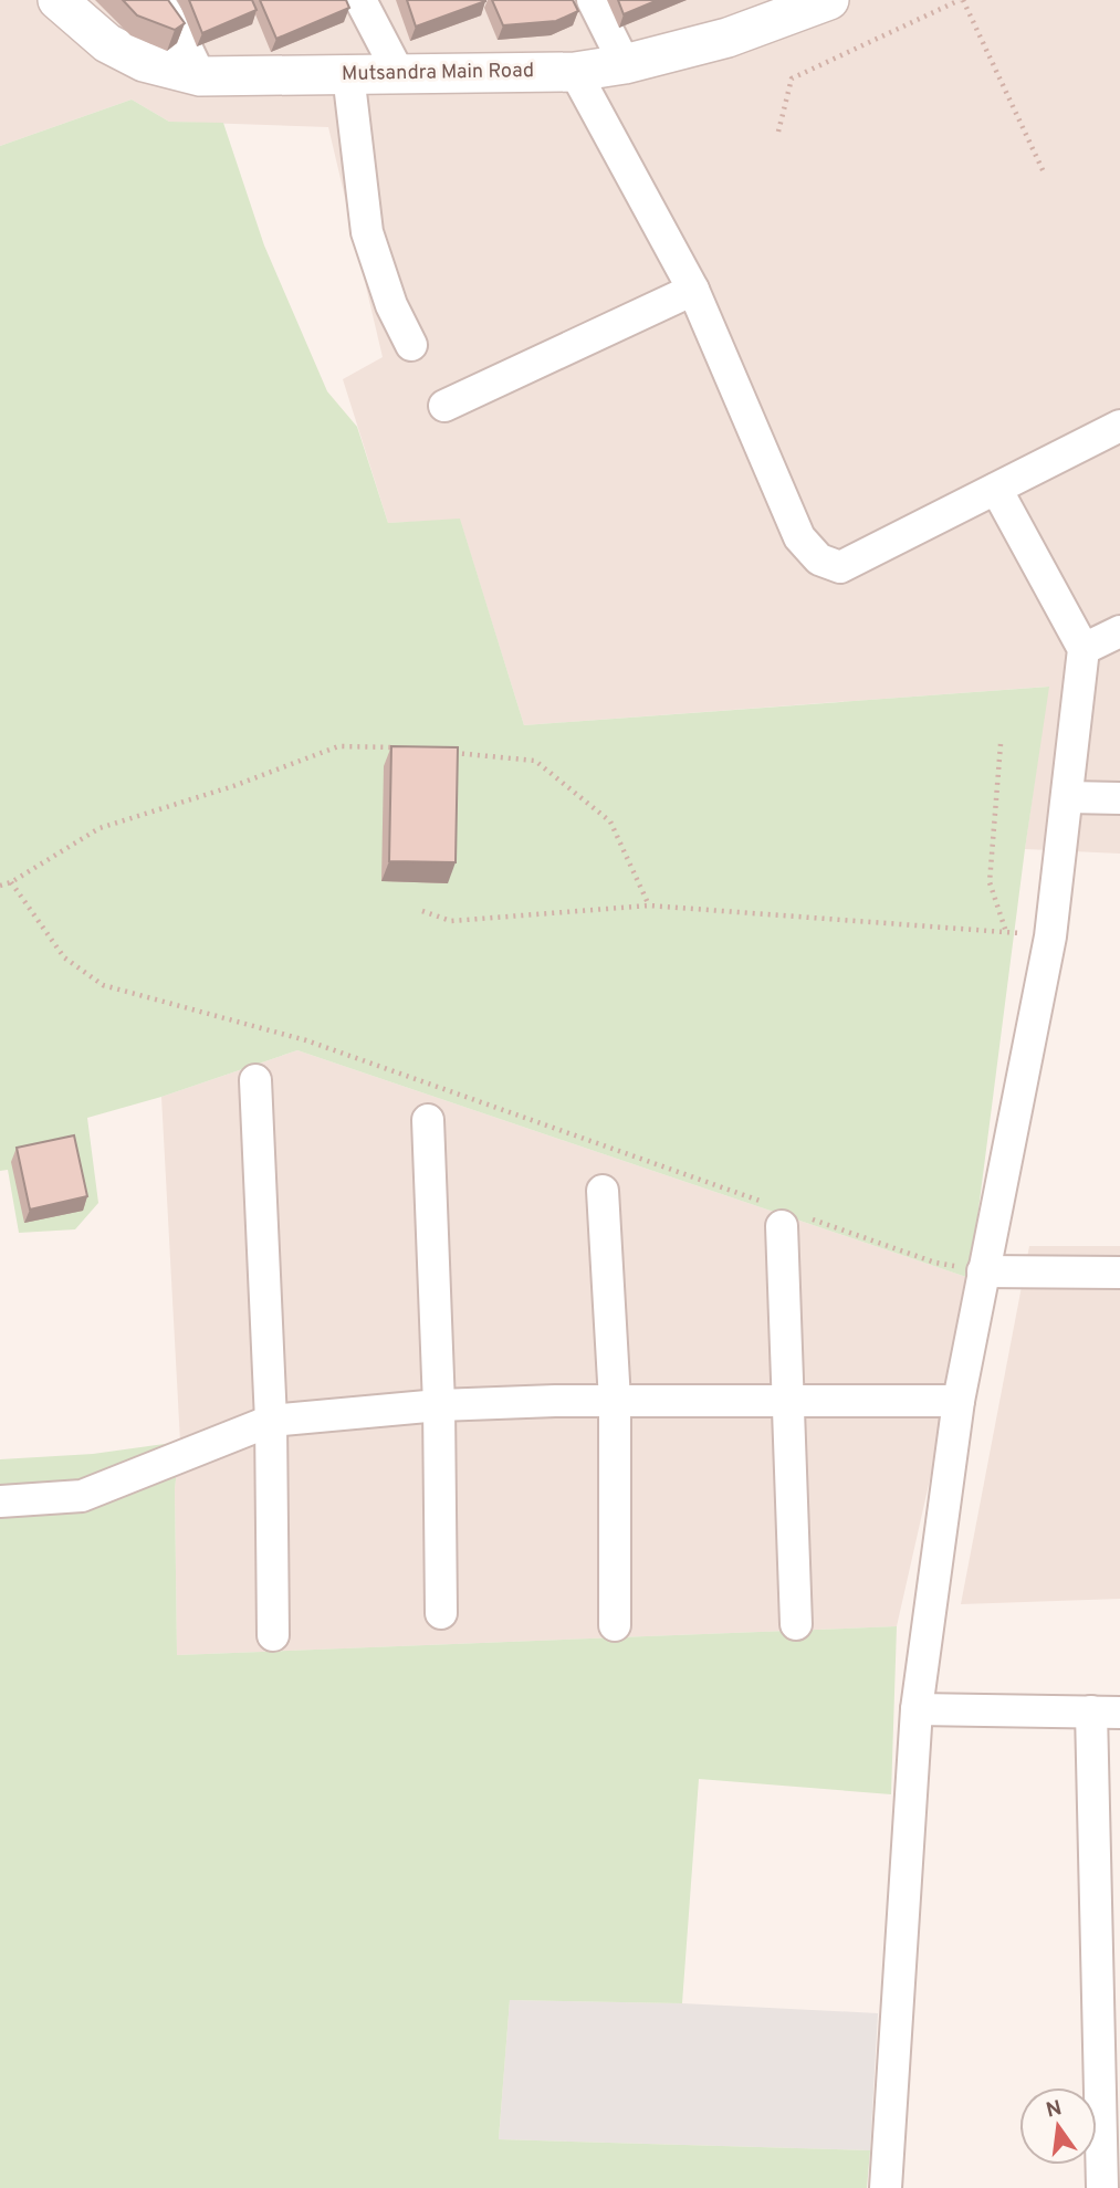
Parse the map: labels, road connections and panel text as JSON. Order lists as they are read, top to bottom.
{
  "streets": {
    "street": ["Mutsandra Main Road"]
  },
  "north": "top"
}
